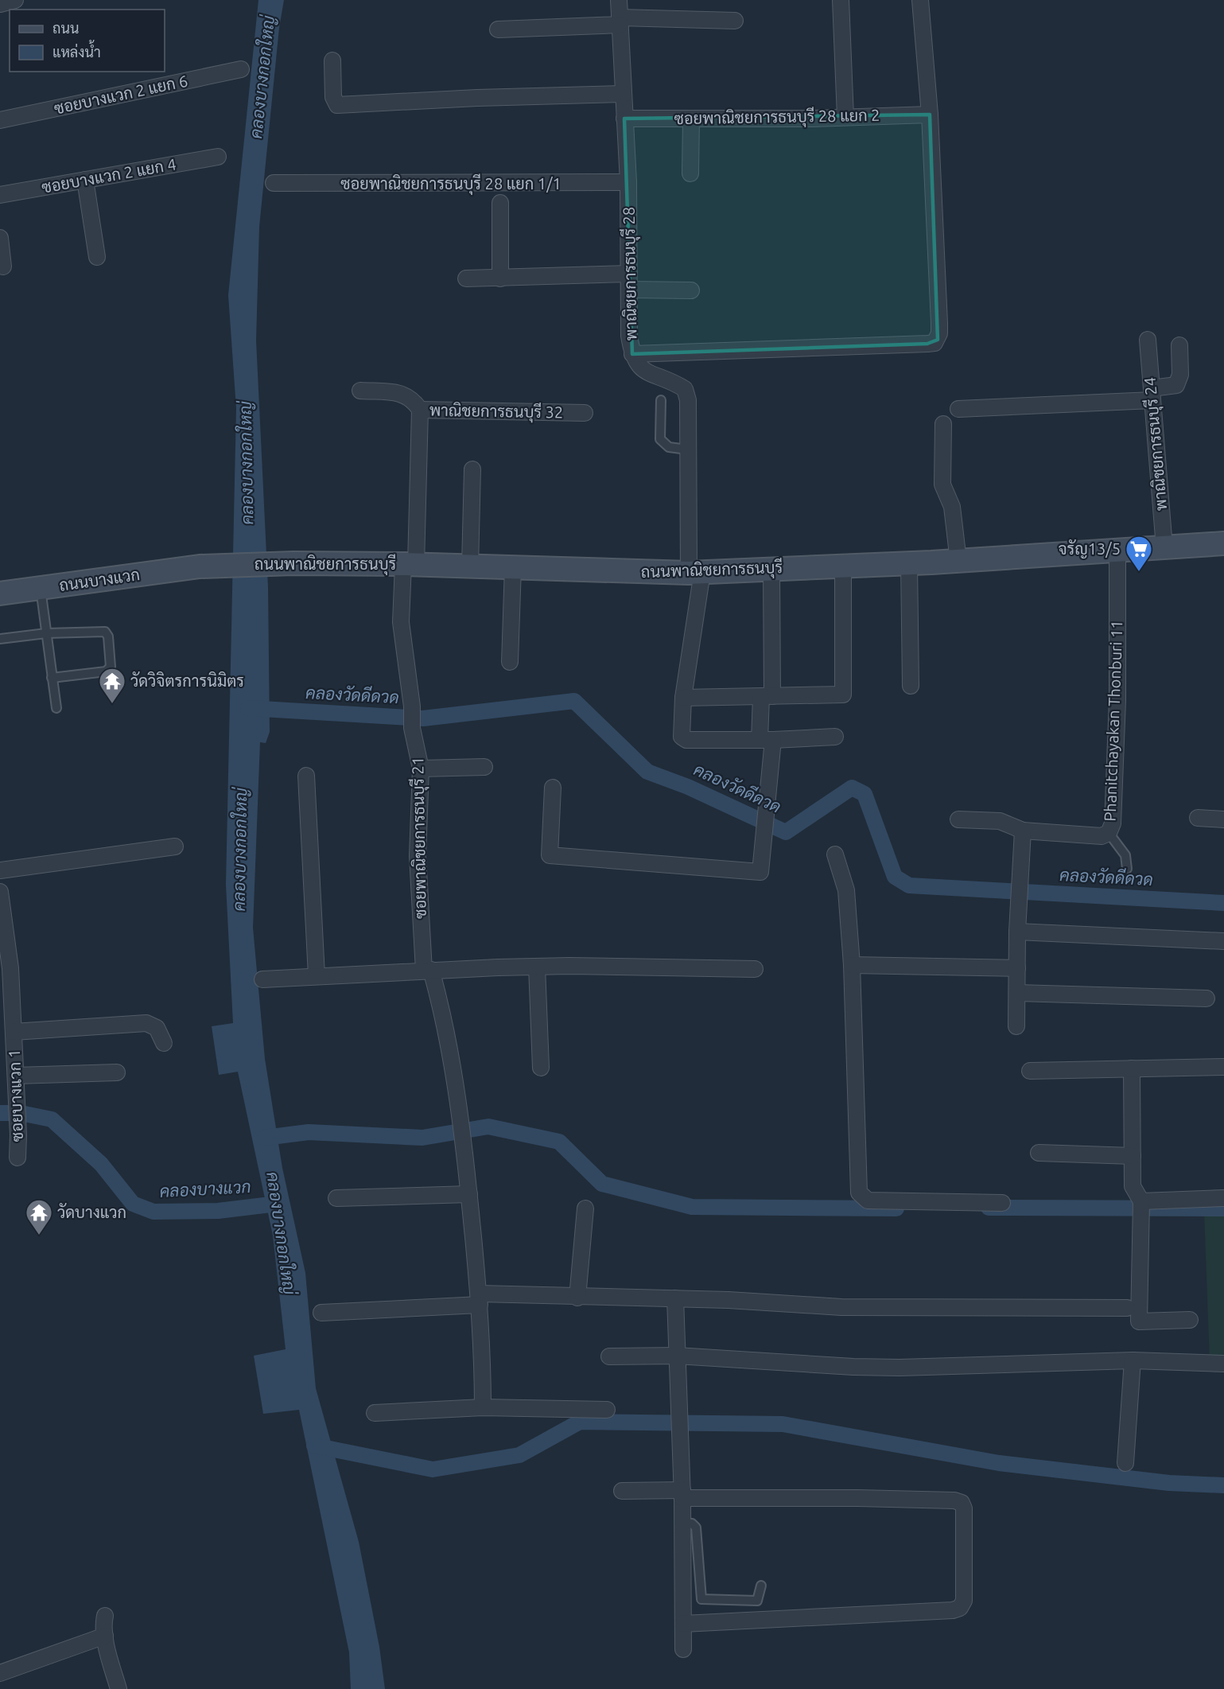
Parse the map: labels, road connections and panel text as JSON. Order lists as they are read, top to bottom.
{
  "streets": {
    "main road": ["ถนนพาณิชยการธนบุรี", "ถนนบางแวก"],
    "street": [
      "ซอยบางแวก 2 แยก 6",
      "ซอยพาณิชยการธนบุรี 28 แยก 2",
      "ซอยบางแวก 2 แยก 4",
      "ซอยพาณิชยการธนบุรี 28 แยก 1/1",
      "พาณิชยการธนบุรี 28",
      "พาณิชยการธนบุรี 32",
      "พาณิชยการธนบุรี 24",
      "Phanitchayakan Thonburi 11",
      "ซอยพาณิชยการธนบุรี 21",
      "ซอยบางแวก 1"
    ]
  },
  "crossings": [
    ["ซอยพาณิชยการธนบุรี 28 แยก 2", "พาณิชยการธนบุรี 28"],
    ["ซอยพาณิชยการธนบุรี 28 แยก 1/1", "พาณิชยการธนบุรี 28"],
    ["พาณิชยการธนบุรี 28", "ถนนพาณิชยการธนบุรี"],
    ["พาณิชยการธนบุรี 32", "ถนนพาณิชยการธนบุรี"],
    ["พาณิชยการธนบุรี 32", "ซอยพาณิชยการธนบุรี 21"],
    ["พาณิชยการธนบุรี 24", "ถนนพาณิชยการธนบุรี"],
    ["ถนนพาณิชยการธนบุรี", "ถนนบางแวก"],
    ["ถนนพาณิชยการธนบุรี", "Phanitchayakan Thonburi 11"],
    ["ถนนพาณิชยการธนบุรี", "ซอยพาณิชยการธนบุรี 21"]
  ],
  "water": ["คลองบางกอกใหญ่", "คลองวัดดีดวด", "คลองบางแวก"],
  "places": {
    "supermarket": ["จรัญ13/5"],
    "temple": ["วัดวิจิตรการนิมิตร", "วัดบางแวก"]
  },
  "legend": ["ถนน", "แหล่งน้ำ"]
}
